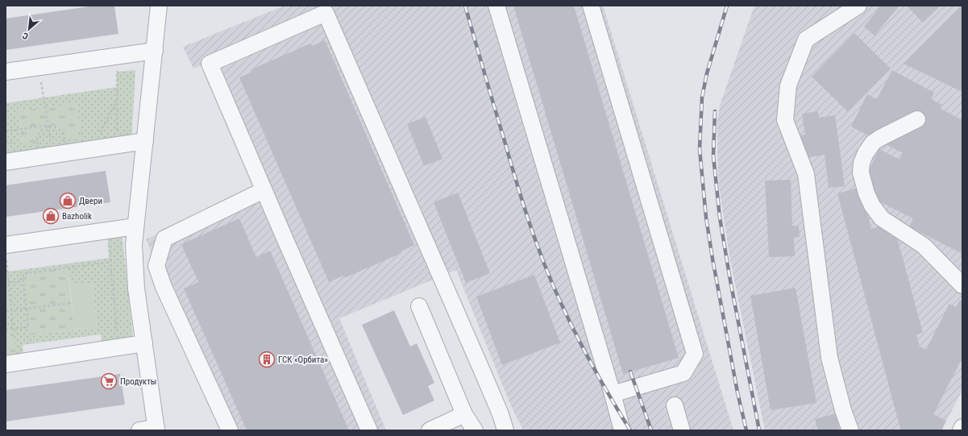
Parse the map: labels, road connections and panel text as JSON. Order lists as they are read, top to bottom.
{
  "places": {
    "shop": ["Двери", "Bazholik"],
    "building": ["ГСК «Орбита»"],
    "supermarket": ["Продукты"]
  },
  "north": "bottom left"
}
